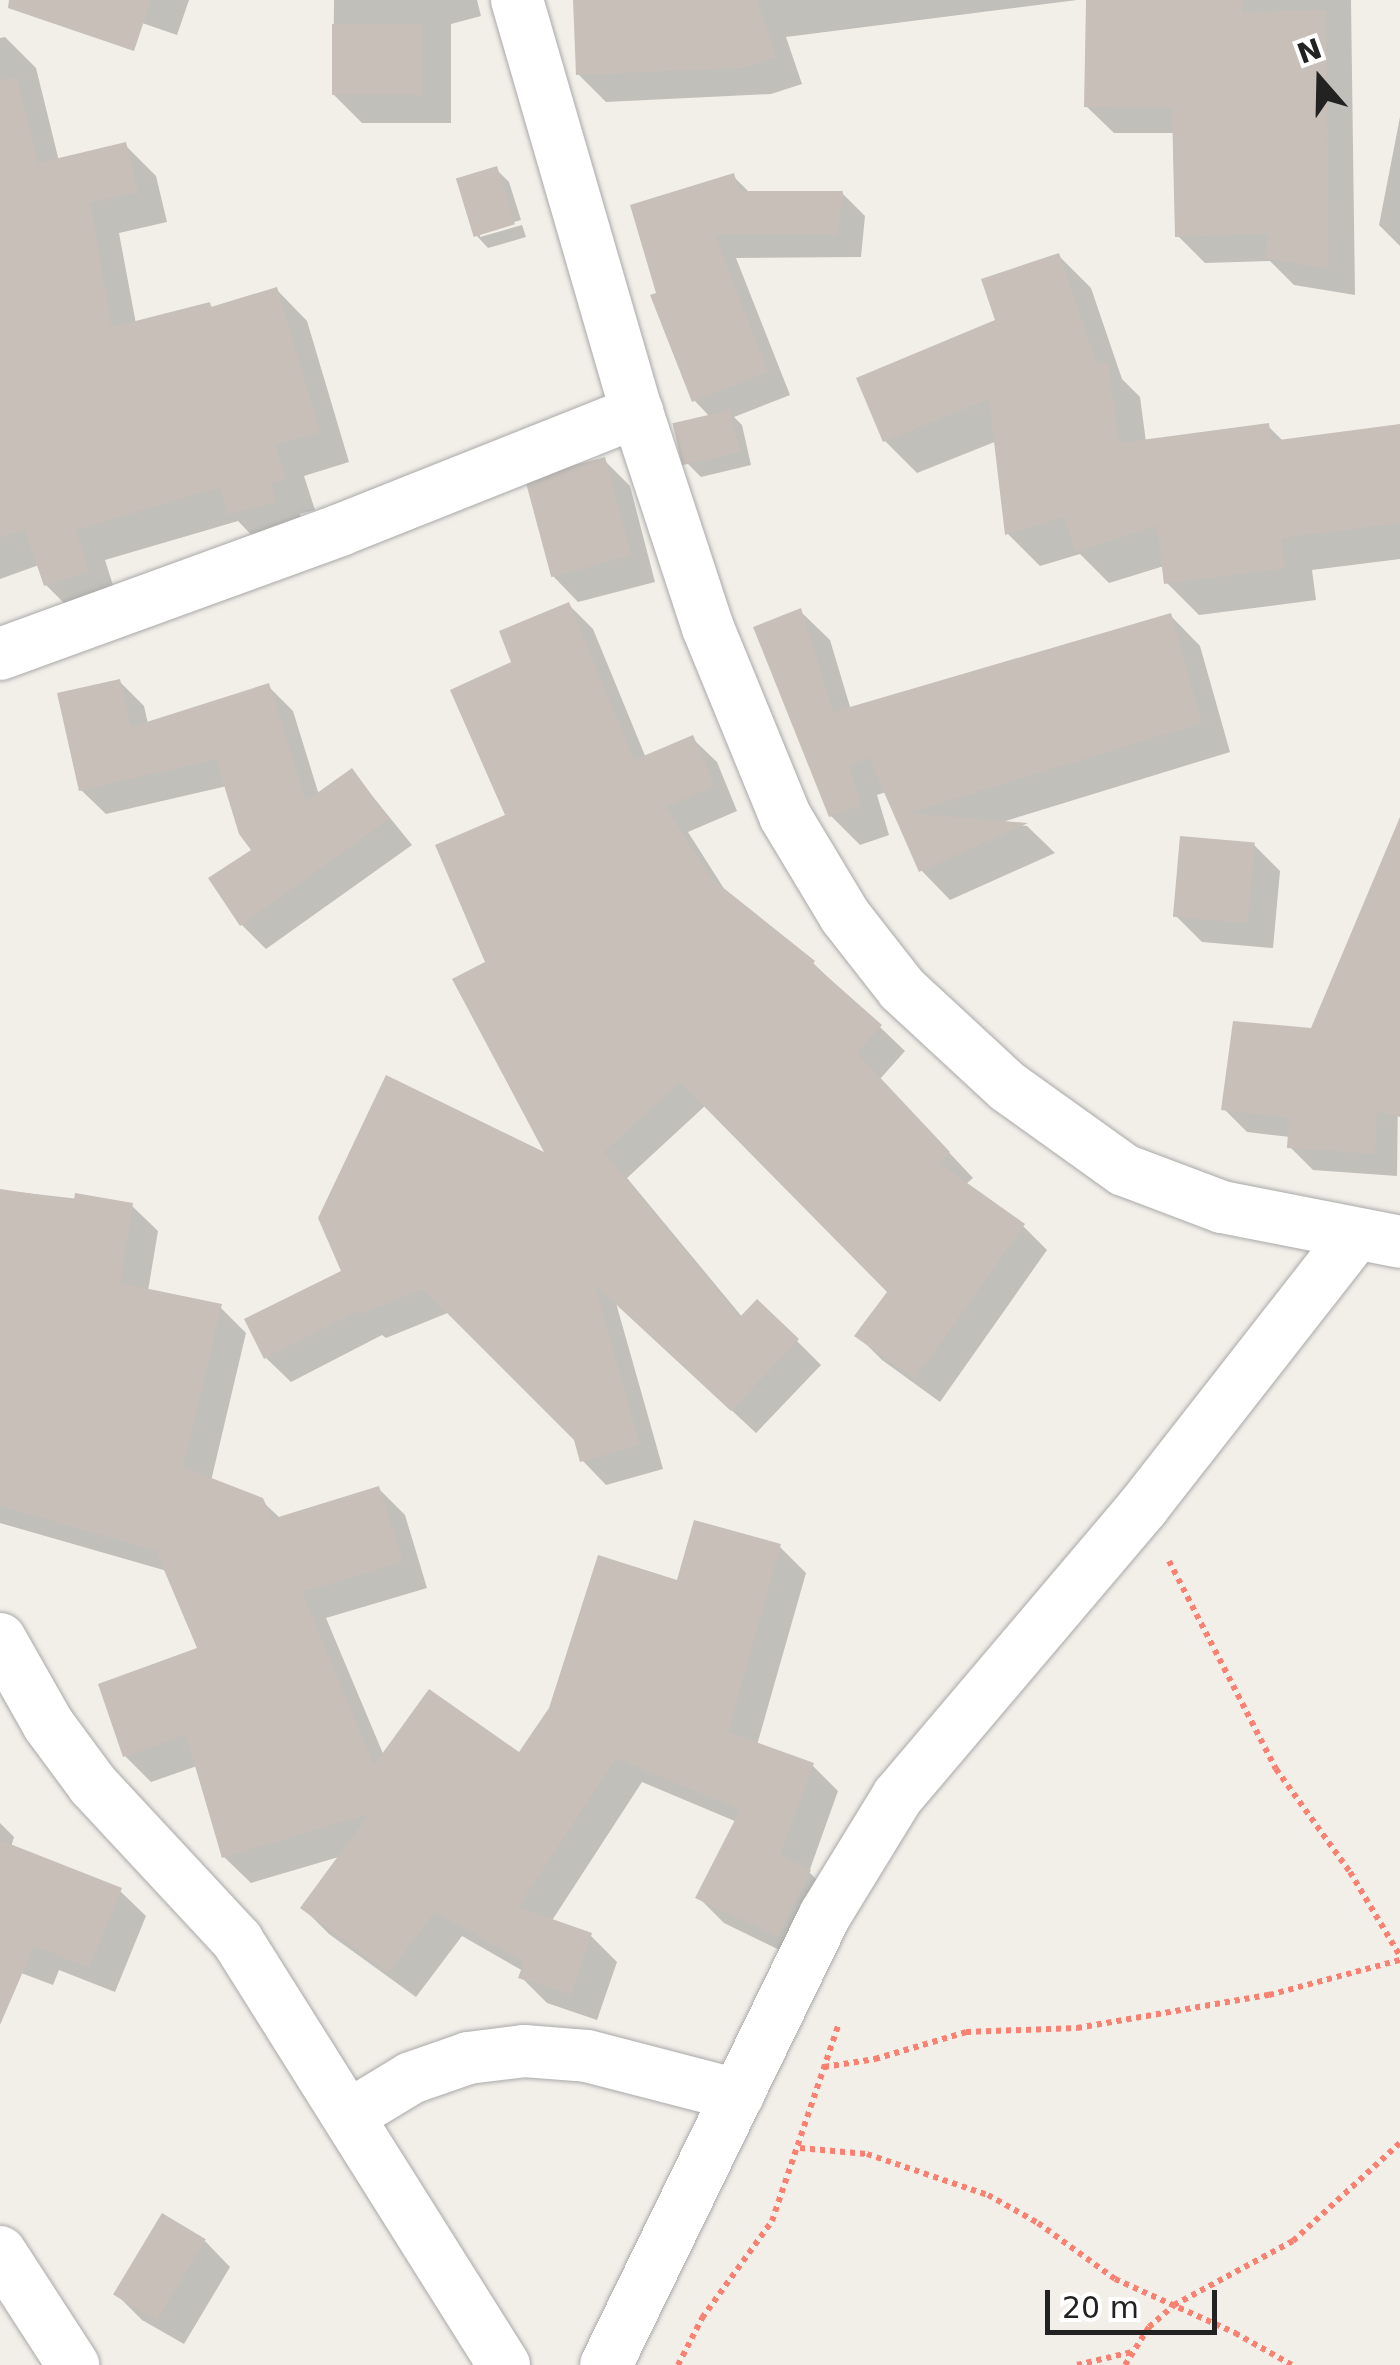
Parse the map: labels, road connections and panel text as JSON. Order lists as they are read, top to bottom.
{
  "scale_bar": "20 m",
  "north": "top"
}
